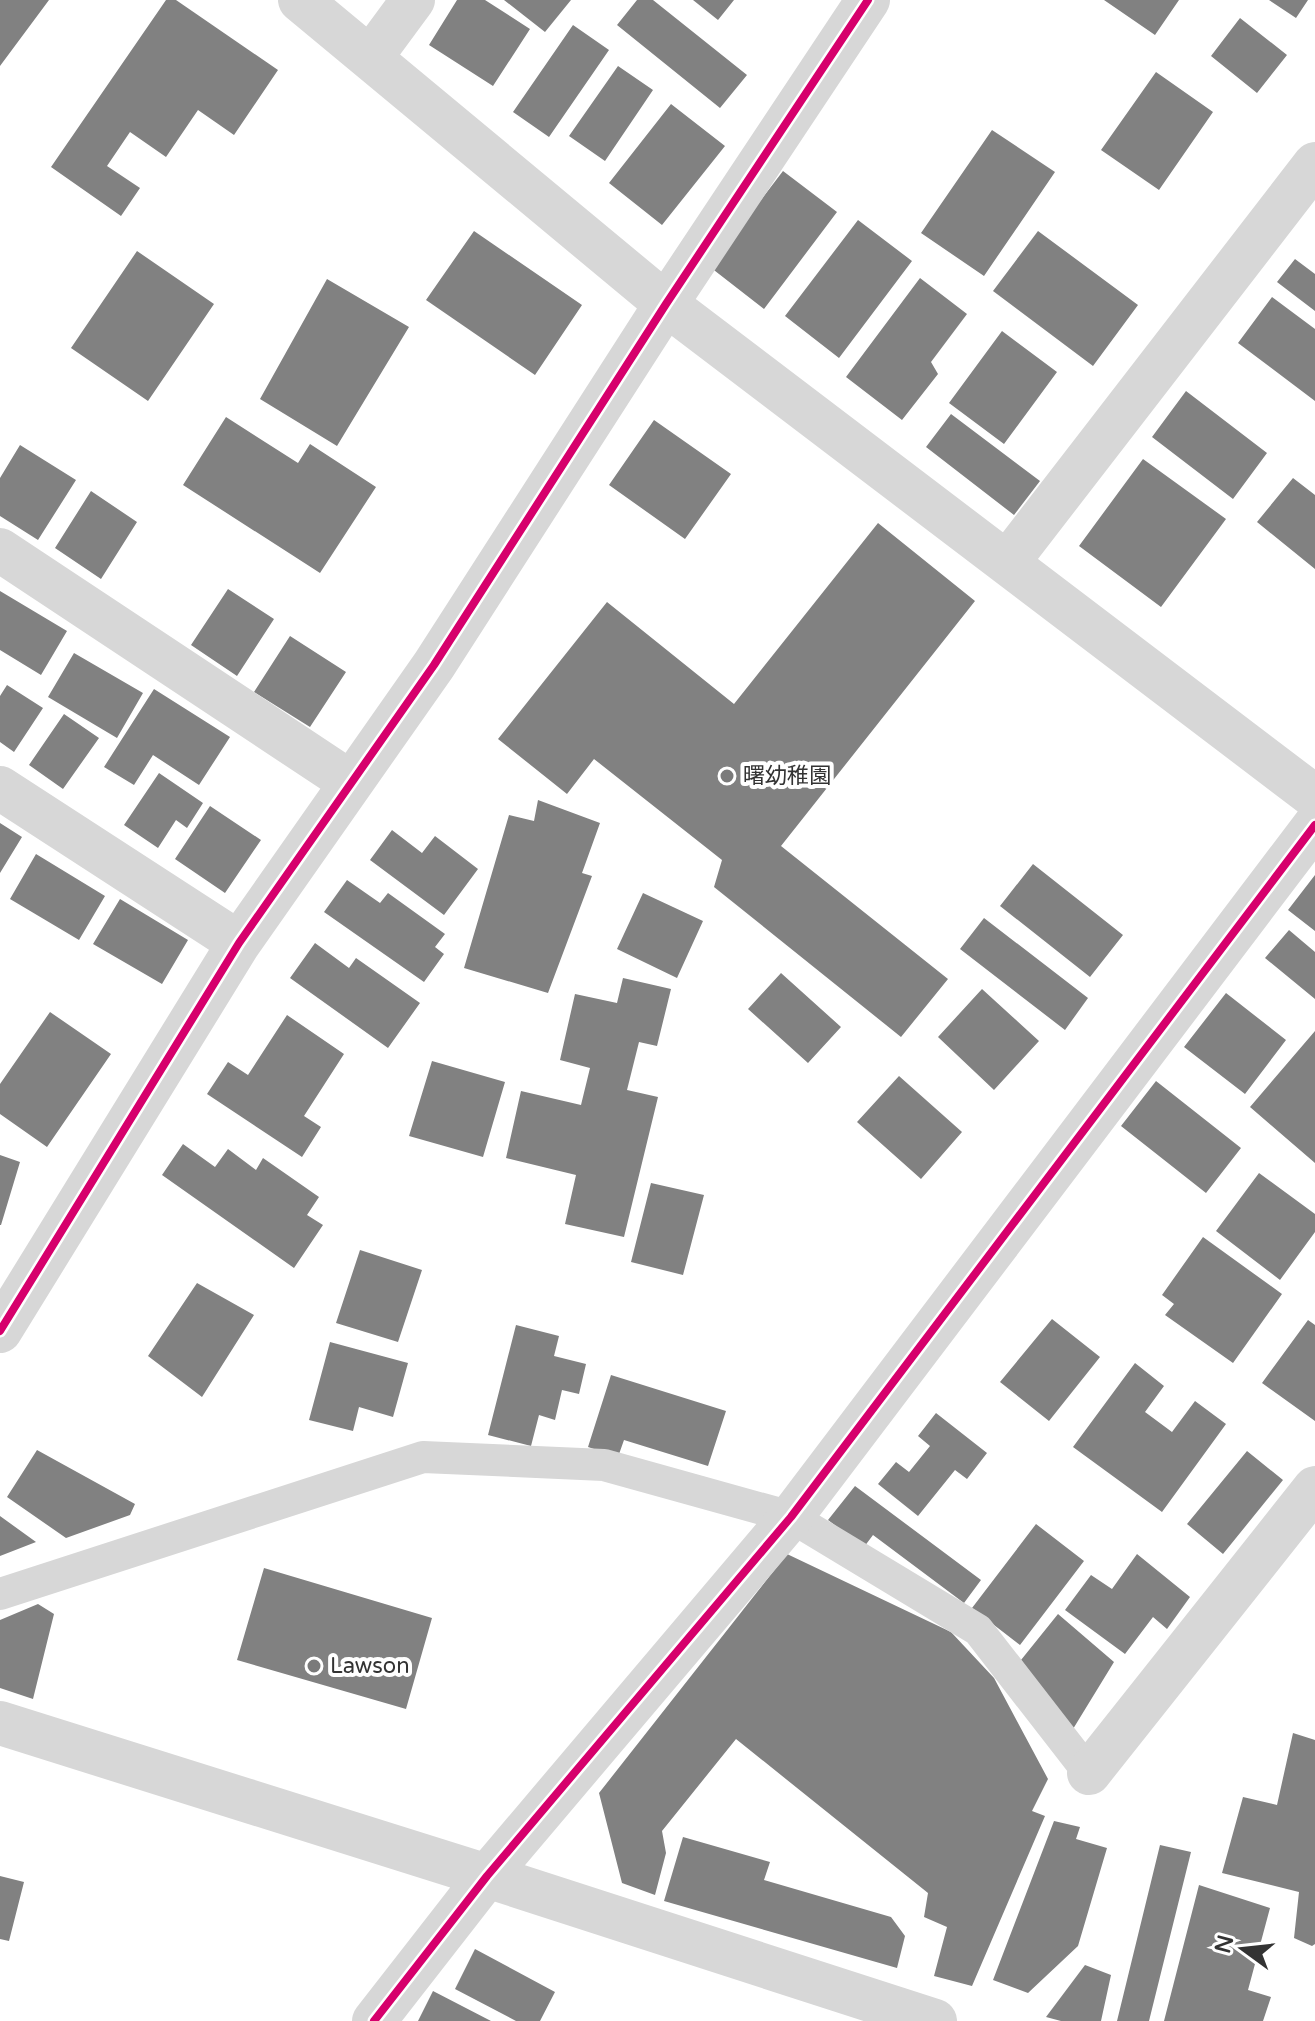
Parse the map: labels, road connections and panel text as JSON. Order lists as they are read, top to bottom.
{
  "places": ["曙幼稚園", "Lawson"],
  "north": "left"
}
